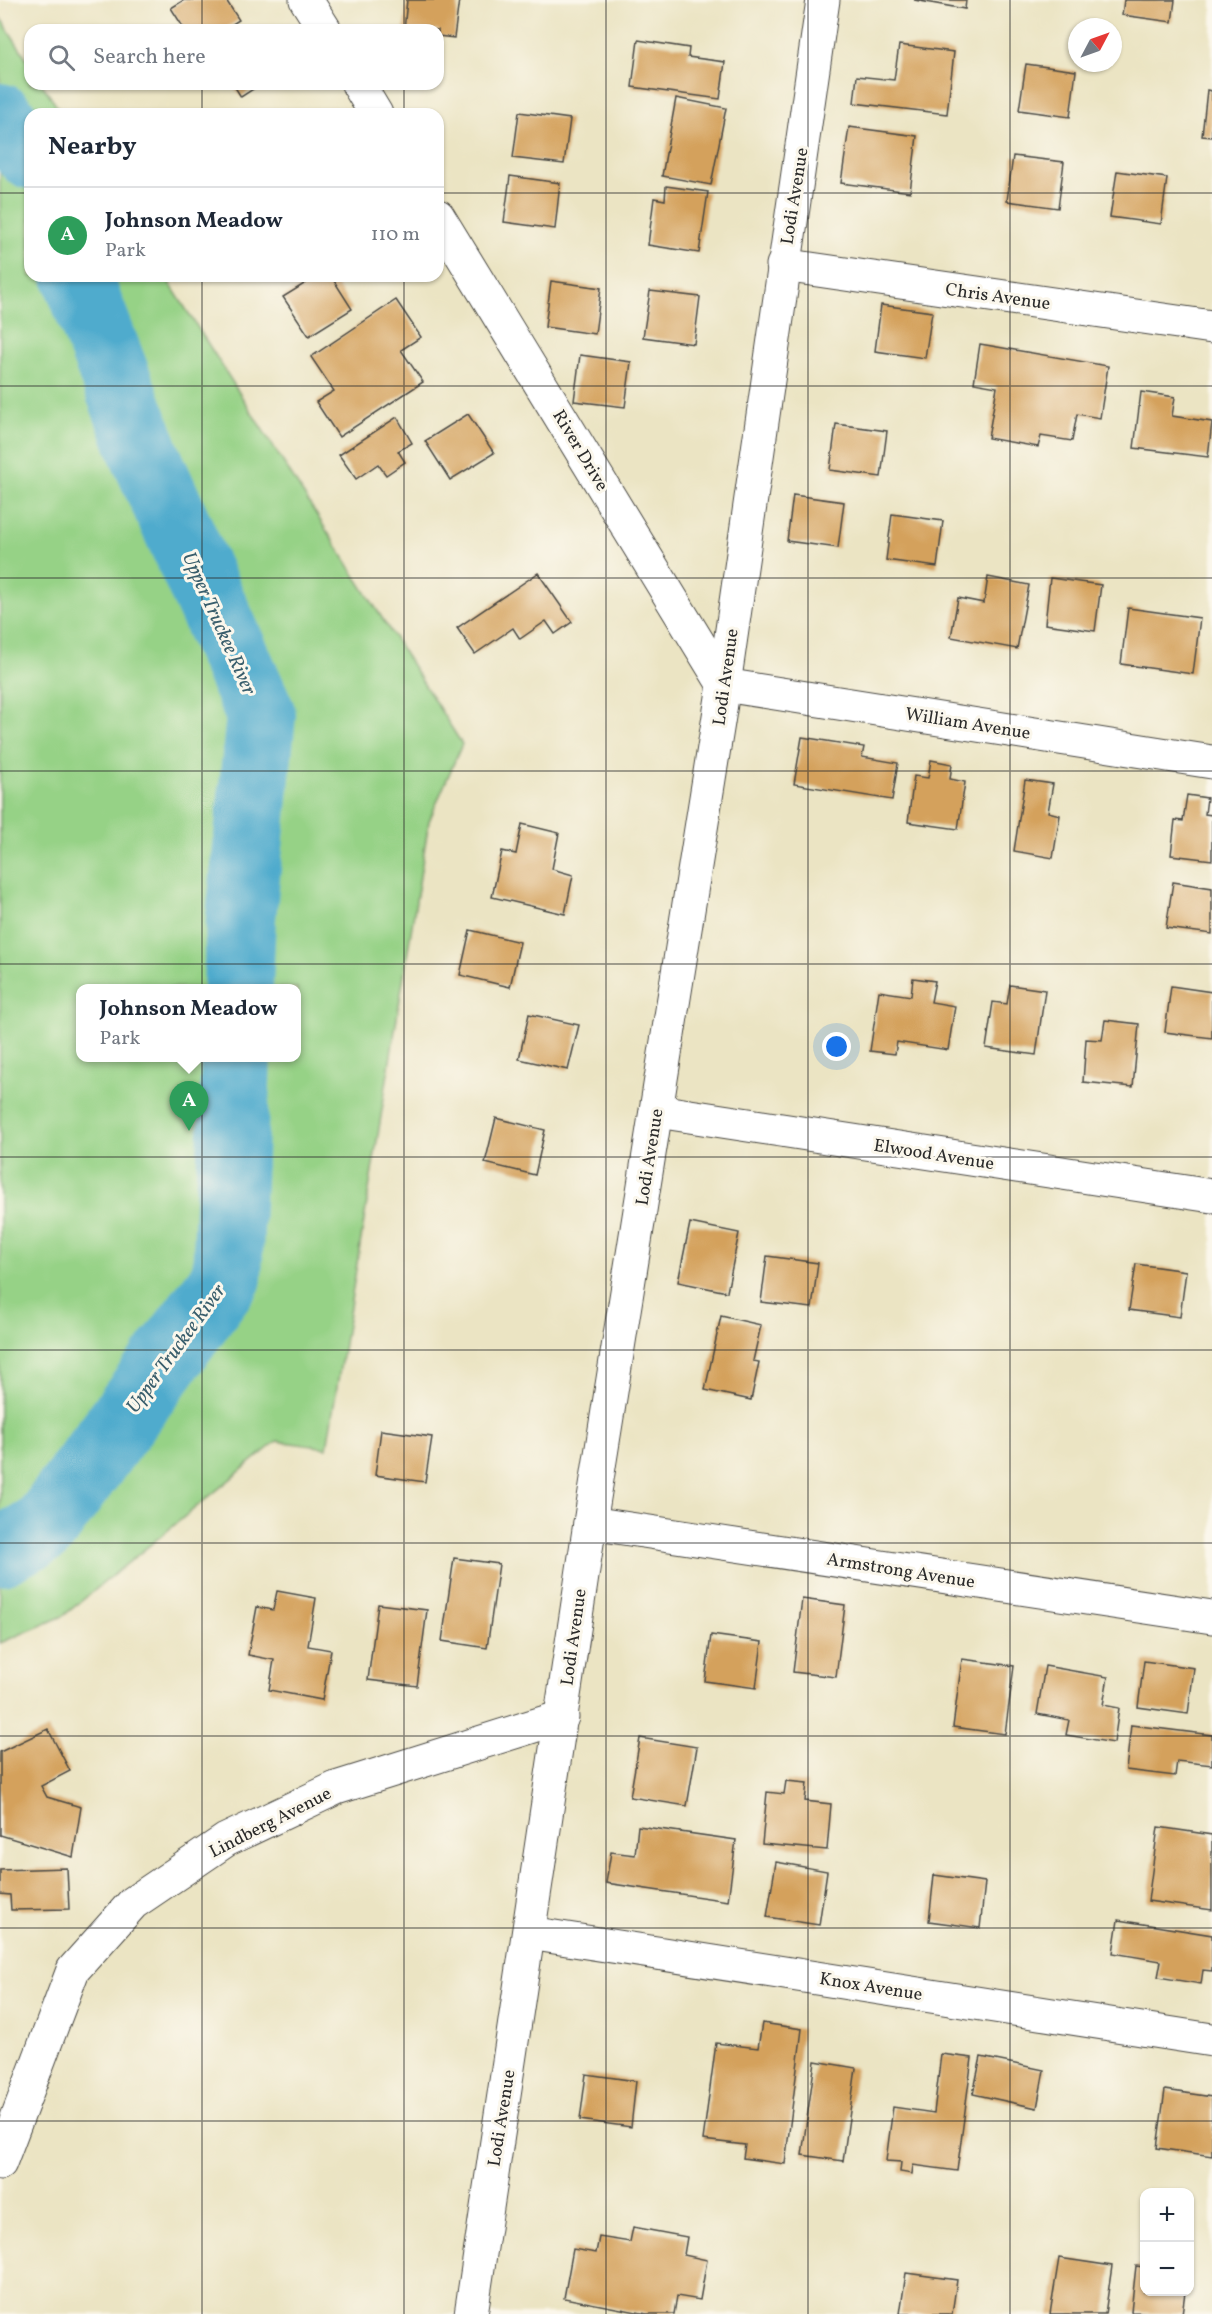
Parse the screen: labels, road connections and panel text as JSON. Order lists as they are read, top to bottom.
{
  "streets": {
    "street": [
      "Lodi Avenue",
      "Chris Avenue",
      "River Drive",
      "William Avenue",
      "Elwood Avenue",
      "Armstrong Avenue",
      "Lindberg Avenue",
      "Knox Avenue"
    ]
  },
  "crossings": [
    ["Lodi Avenue", "Chris Avenue"],
    ["Lodi Avenue", "River Drive"],
    ["Lodi Avenue", "William Avenue"],
    ["Lodi Avenue", "Elwood Avenue"],
    ["Lodi Avenue", "Armstrong Avenue"],
    ["Lodi Avenue", "Lindberg Avenue"],
    ["Lodi Avenue", "Knox Avenue"],
    ["River Drive", "William Avenue"]
  ],
  "water": ["Upper Truckee River"],
  "north": "top right",
  "page": {
    "search": "Search here",
    "heading": "Nearby",
    "list": [
      {
        "mark": "A",
        "name": "Johnson Meadow",
        "note": "Park",
        "value": "110 m"
      }
    ],
    "popup": ["Johnson Meadow", "Park"],
    "pins": "A",
    "map_buttons": ["+", "−"]
  }
}
